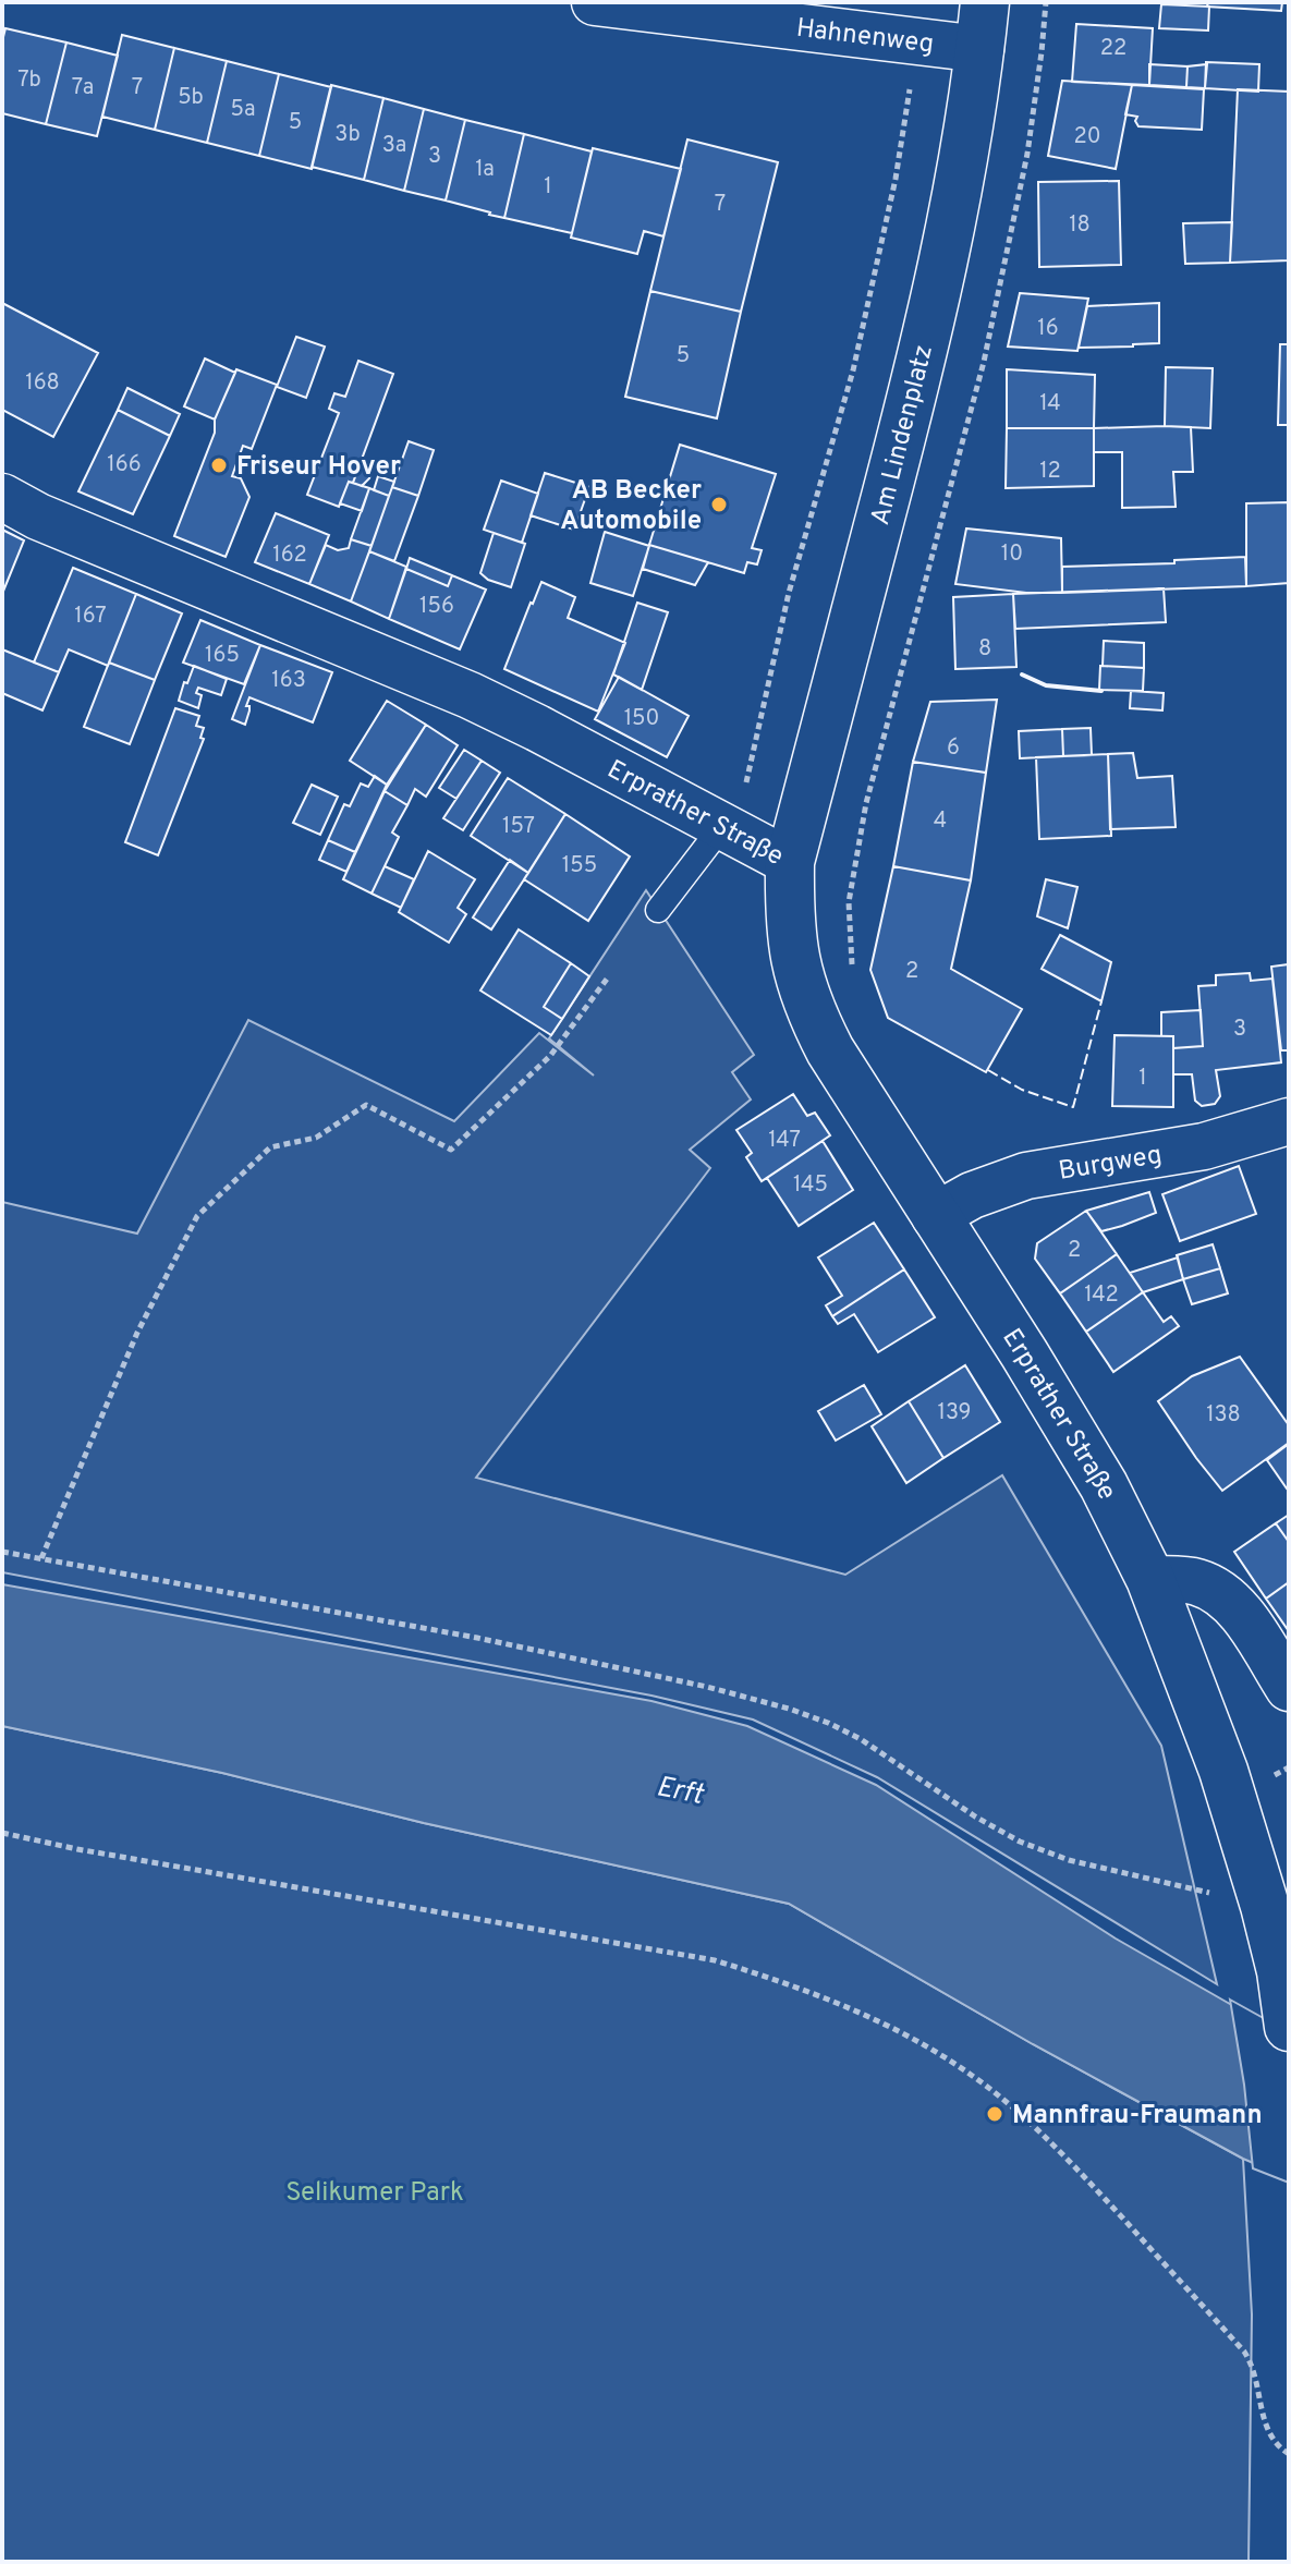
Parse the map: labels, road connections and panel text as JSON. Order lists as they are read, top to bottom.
{
  "streets": {
    "main road": ["Am Lindenplatz", "Erprather Straße"],
    "street": ["Hahnenweg", "Burgweg"]
  },
  "crossings": [
    ["Hahnenweg", "Am Lindenplatz"],
    ["Am Lindenplatz", "Erprather Straße"],
    ["Erprather Straße", "Burgweg"]
  ],
  "water": ["Erft"],
  "parks": ["Selikumer Park"],
  "places": ["Friseur Hover", "AB Becker Automobile", "Mannfrau-Fraumann"],
  "house_numbers": [
    "22",
    "7b",
    "7a",
    "7",
    "5b",
    "5a",
    "5",
    "3b",
    "20",
    "3a",
    "3",
    "1a",
    "1",
    "7",
    "18",
    "16",
    "5",
    "168",
    "14",
    "166",
    "12",
    "10",
    "162",
    "156",
    "167",
    "8",
    "165",
    "163",
    "150",
    "6",
    "4",
    "157",
    "155",
    "2",
    "3",
    "1",
    "147",
    "145",
    "2",
    "142",
    "139",
    "138"
  ]
}
